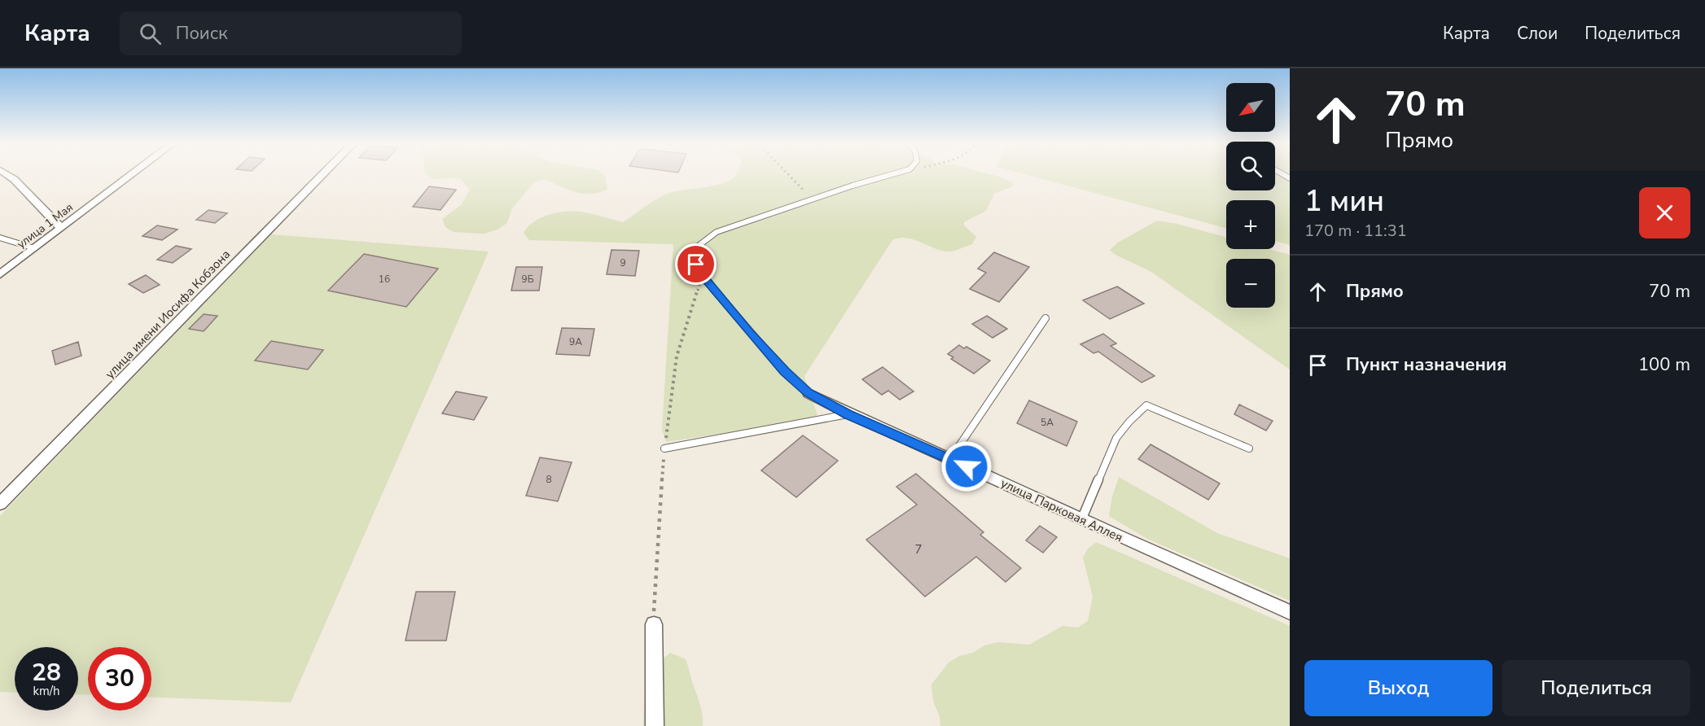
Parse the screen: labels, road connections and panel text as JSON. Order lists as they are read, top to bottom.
{
  "streets": {
    "street": ["улица 1 Мая", "улица имени Иосифа Кобзона", "улица Парковая Аллея"]
  },
  "house_numbers": [
    "9",
    "16",
    "9Б",
    "9А",
    "5А",
    "8",
    "7"
  ],
  "north": "bottom left",
  "page": {
    "header": "Карта",
    "search": "Поиск",
    "nav": ["Карта", "Слои", "Поделиться"],
    "turn": ["70 m", "Прямо"],
    "map_buttons": ["+", "−"],
    "heading": ["1 мин", "170 m · 11:31"],
    "list": [
      {
        "name": "Прямо",
        "value": "70 m"
      },
      {
        "name": "Пункт назначения",
        "value": "100 m"
      }
    ],
    "speed": "28 km/h",
    "limit": "30",
    "buttons": ["Выход", "Поделиться"]
  }
}
